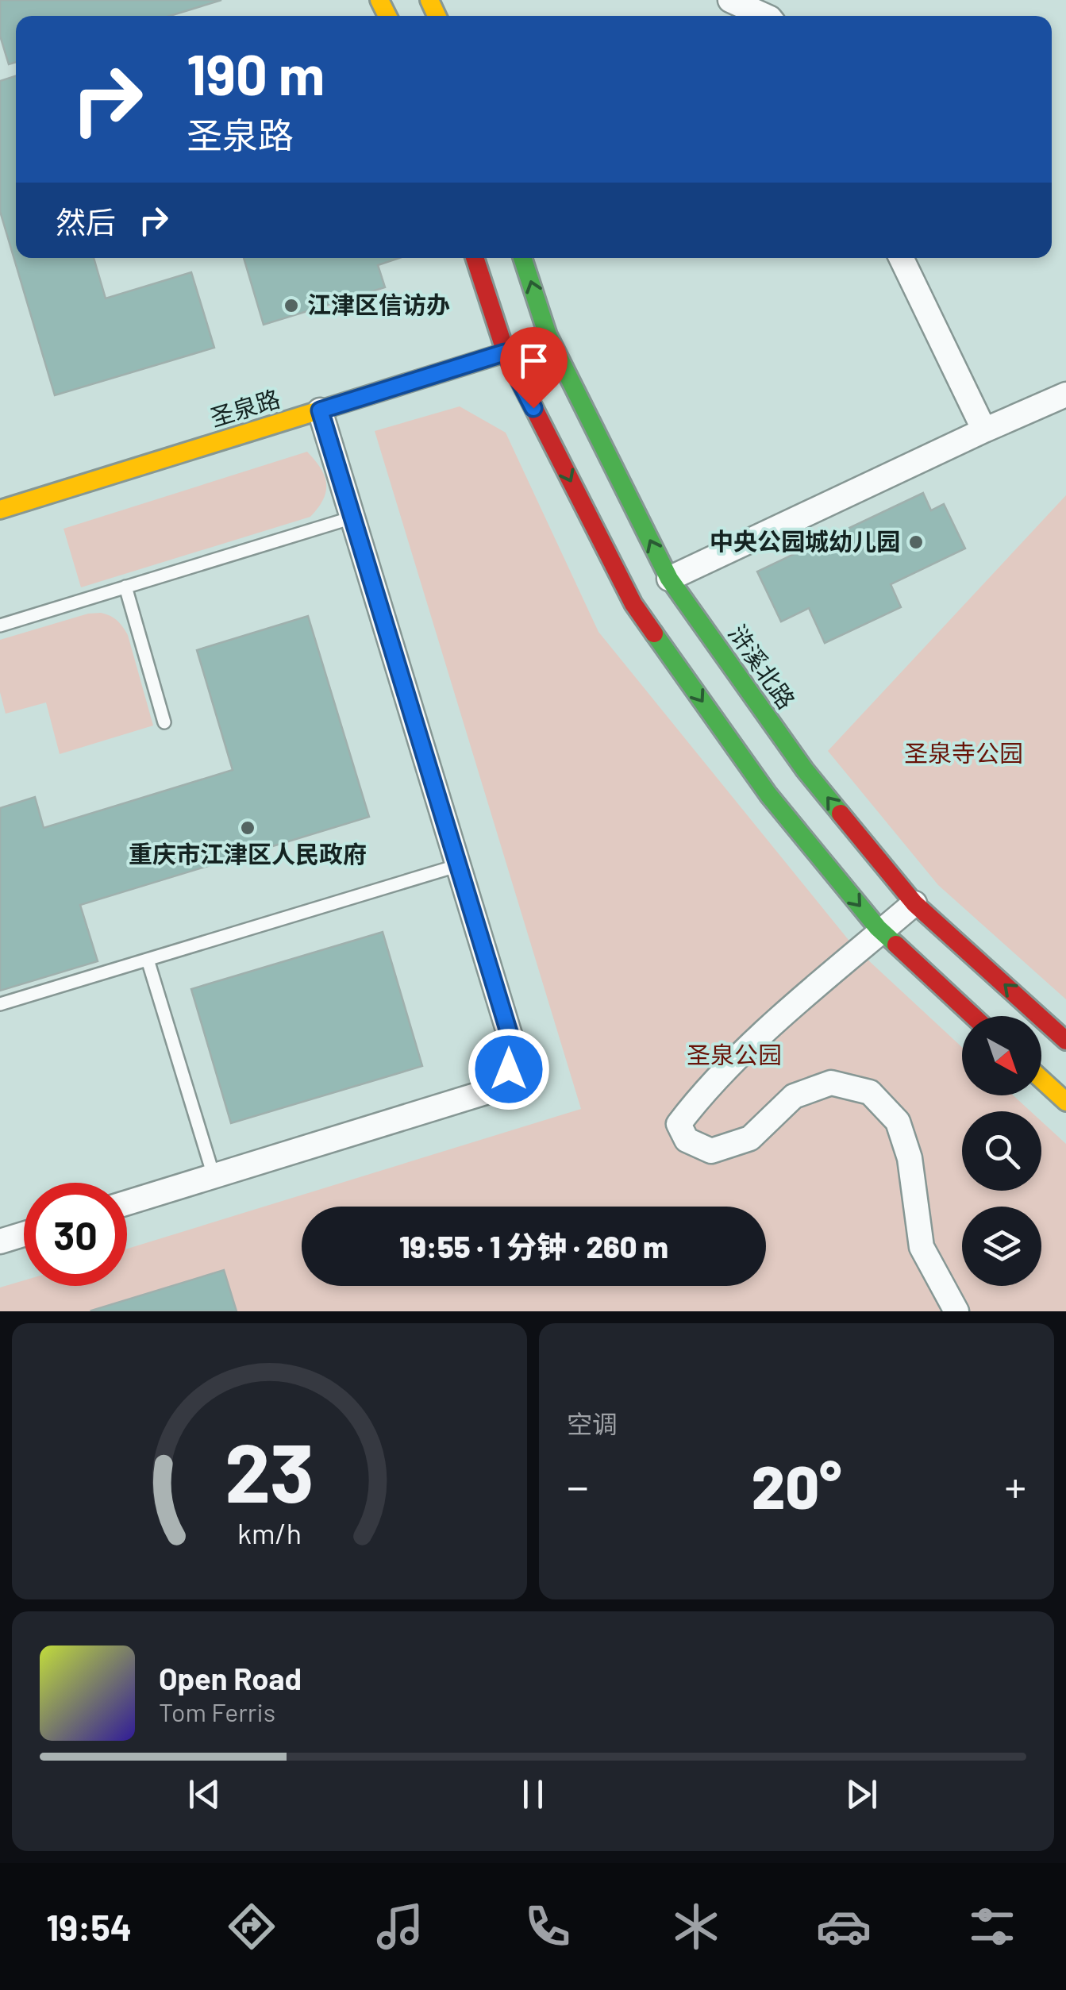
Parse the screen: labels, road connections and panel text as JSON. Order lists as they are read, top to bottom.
{
  "streets": {
    "main road": ["圣泉路", "浒溪北路"]
  },
  "crossings": [
    ["圣泉路", "浒溪北路"]
  ],
  "parks": ["圣泉寺公园", "圣泉公园"],
  "places": ["江津区信访办", "中央公园城幼儿园", "重庆市江津区人民政府"],
  "north": "bottom right",
  "page": {
    "turn": ["190 m", "圣泉路"],
    "then": "然后",
    "limit": "30",
    "trip": "19:55 · 1 分钟 · 260 m",
    "tile": "空调",
    "heat": ["−", "20°", "+"],
    "song": ["Open Road", "Tom Ferris"],
    "tabs": "19:54",
    "gauge": ["23", "km/h"]
  }
}
